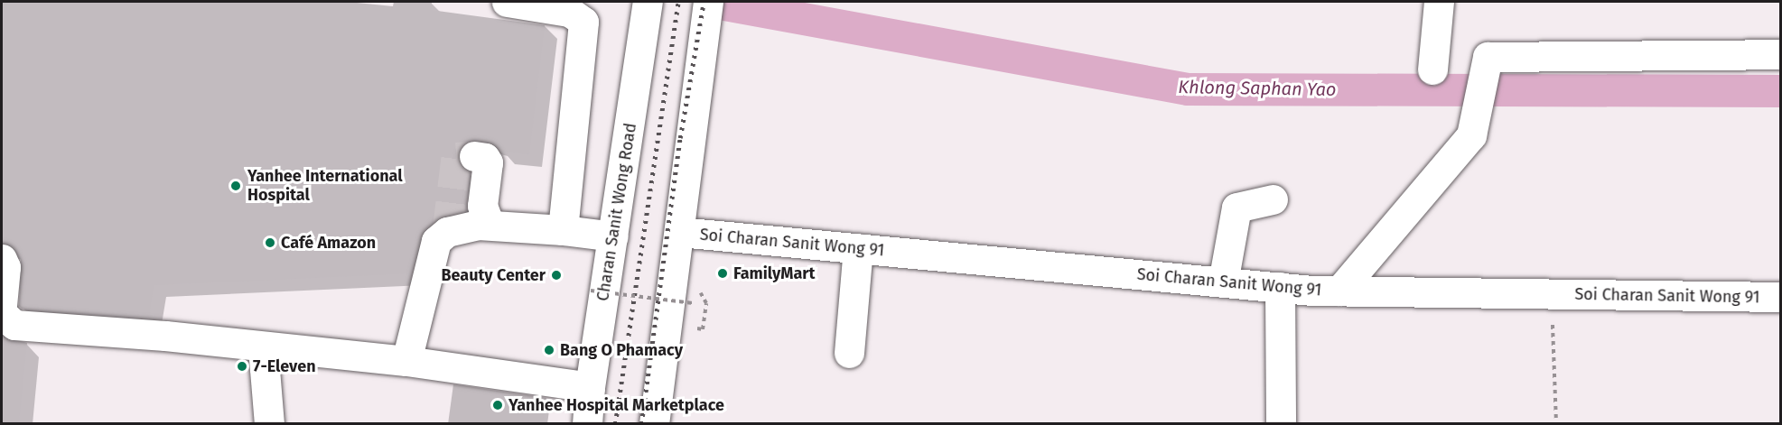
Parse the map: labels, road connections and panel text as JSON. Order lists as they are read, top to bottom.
{
  "streets": {
    "street": ["Charan Sanit Wong Road", "Soi Charan Sanit Wong 91"]
  },
  "water": ["Khlong Saphan Yao"],
  "places": [
    "Yanhee International Hospital",
    "Café Amazon",
    "FamilyMart",
    "Beauty Center",
    "Bang O Phamacy",
    "7-Eleven",
    "Yanhee Hospital Marketplace"
  ]
}
